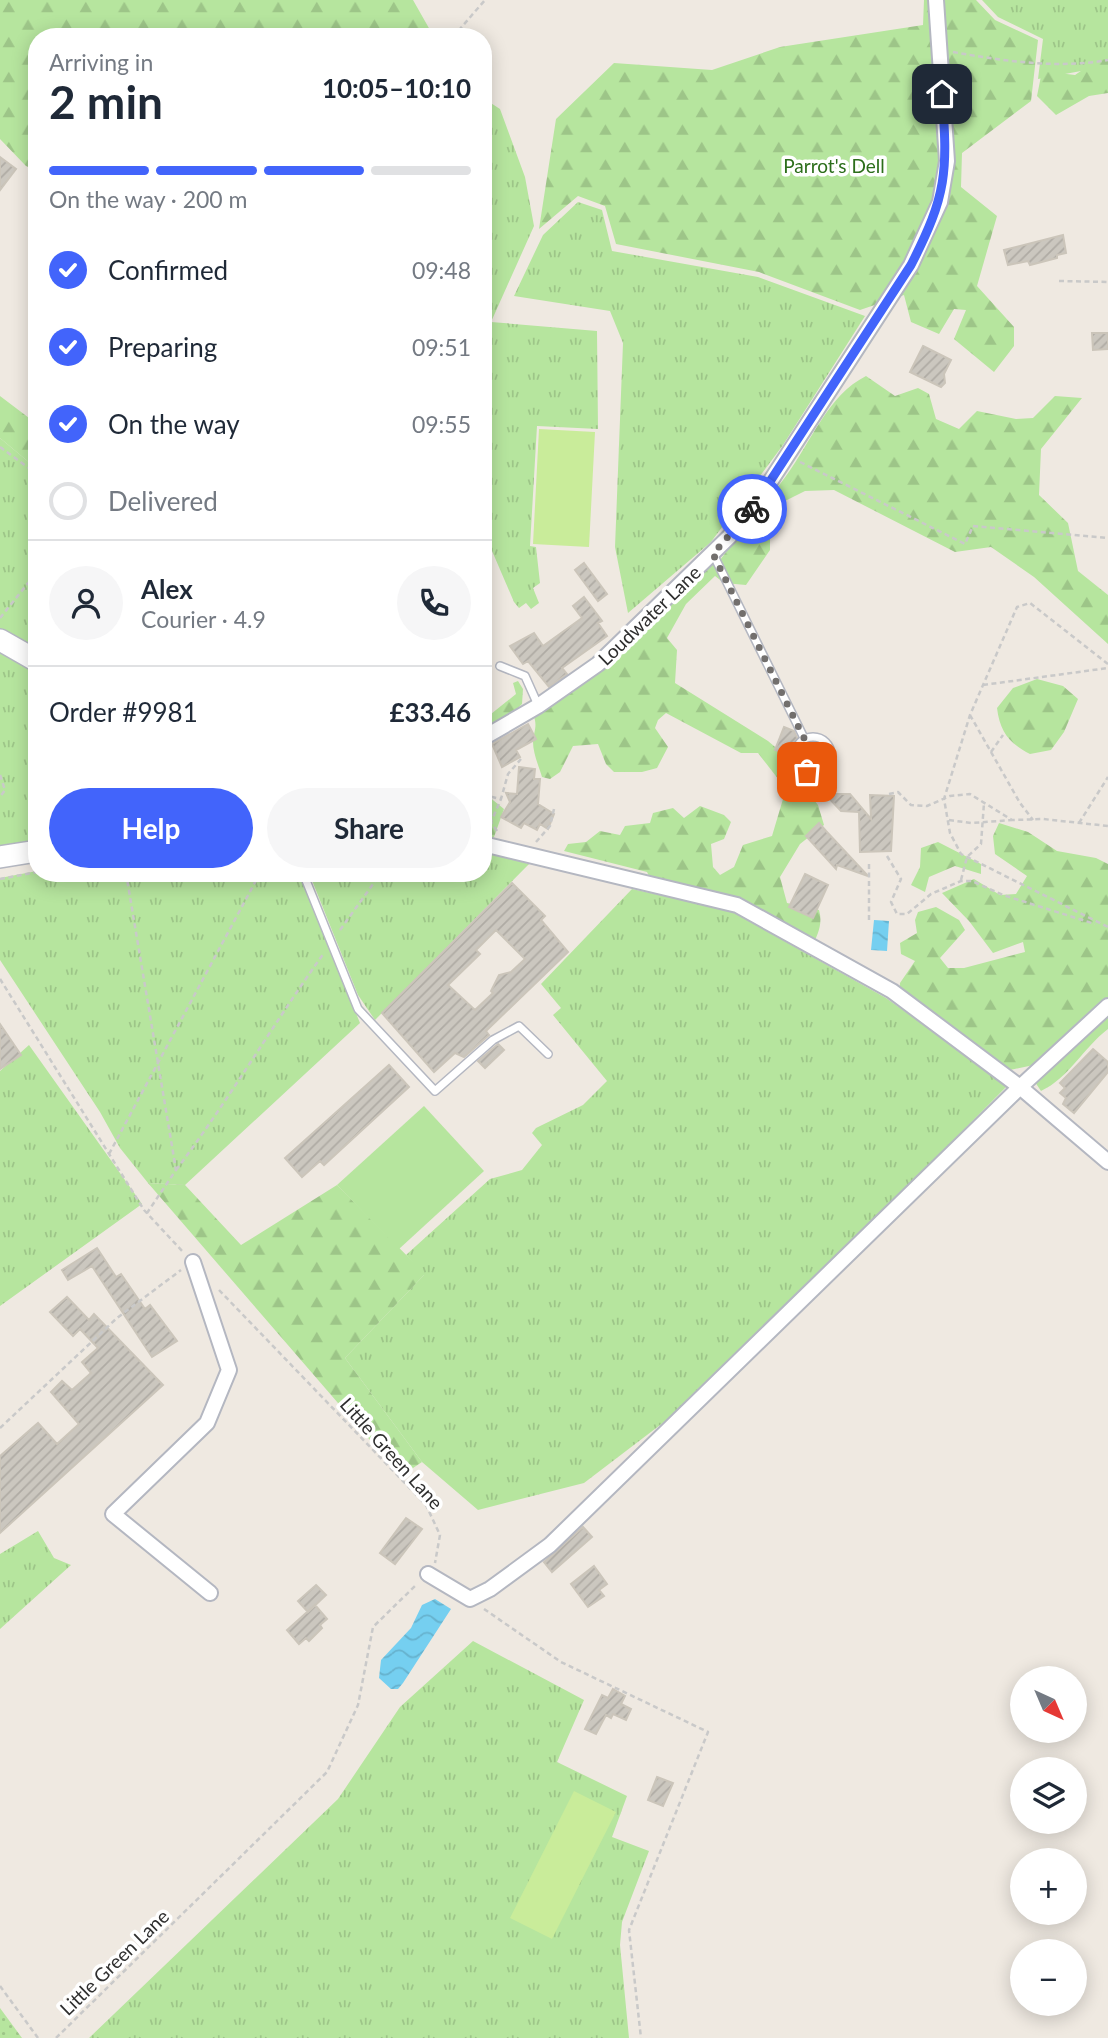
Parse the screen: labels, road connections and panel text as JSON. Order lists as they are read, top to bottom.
{
  "streets": {
    "street": ["Loudwater Lane"],
    "path": ["Little Green Lane"]
  },
  "parks": ["Parrot's Dell"],
  "north": "bottom right",
  "page": {
    "heading": ["2 min", "Arriving in", "10:05–10:10"],
    "panel": [
      "Alex",
      "Courier · 4.9",
      "Order #9981",
      "£33.46"
    ],
    "bar": "On the way · 200 m",
    "list": [
      ["Confirmed", "09:48"],
      ["Preparing", "09:51"],
      ["On the way", "09:55"],
      "Delivered"
    ],
    "buttons": ["Help", "Share"],
    "map_buttons": ["+", "−"]
  }
}
